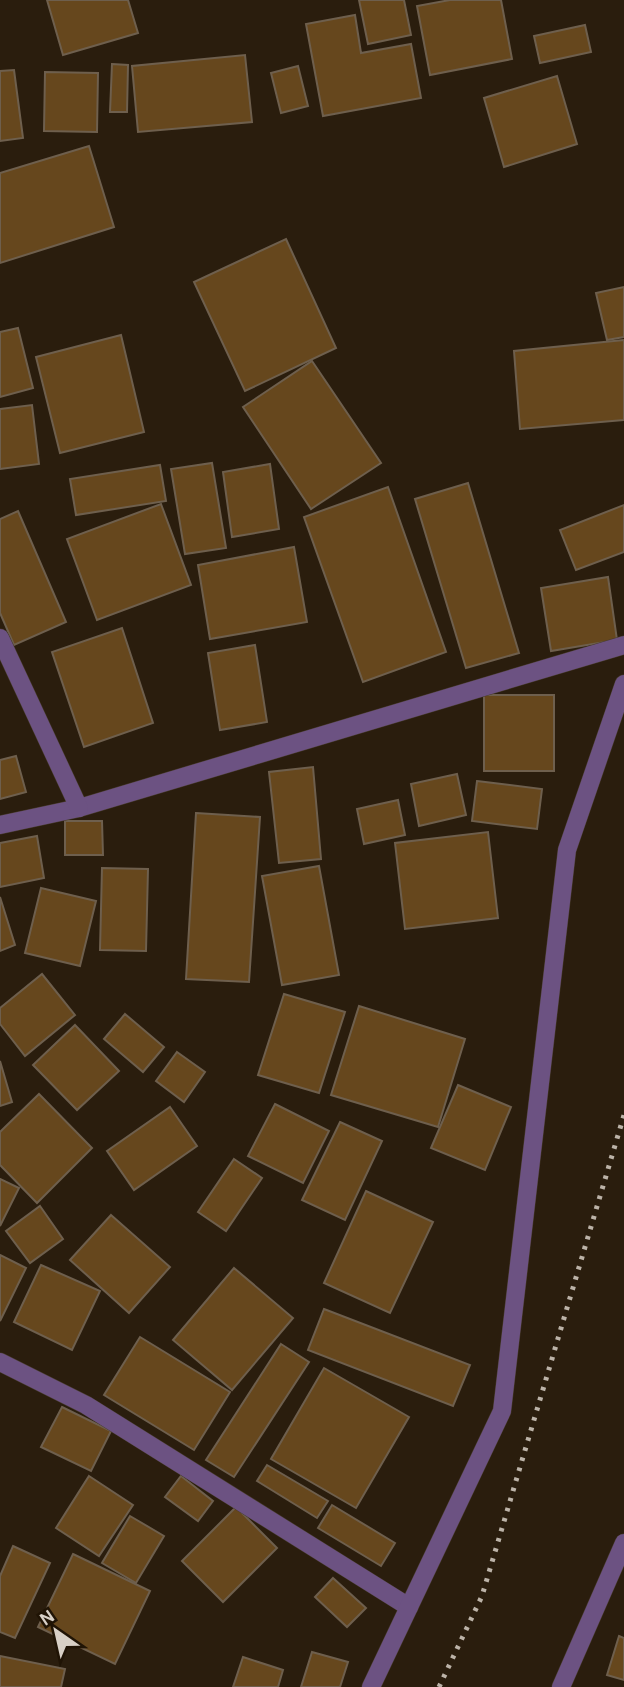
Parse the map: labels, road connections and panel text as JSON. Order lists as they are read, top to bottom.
{
  "north": "top left"
}
